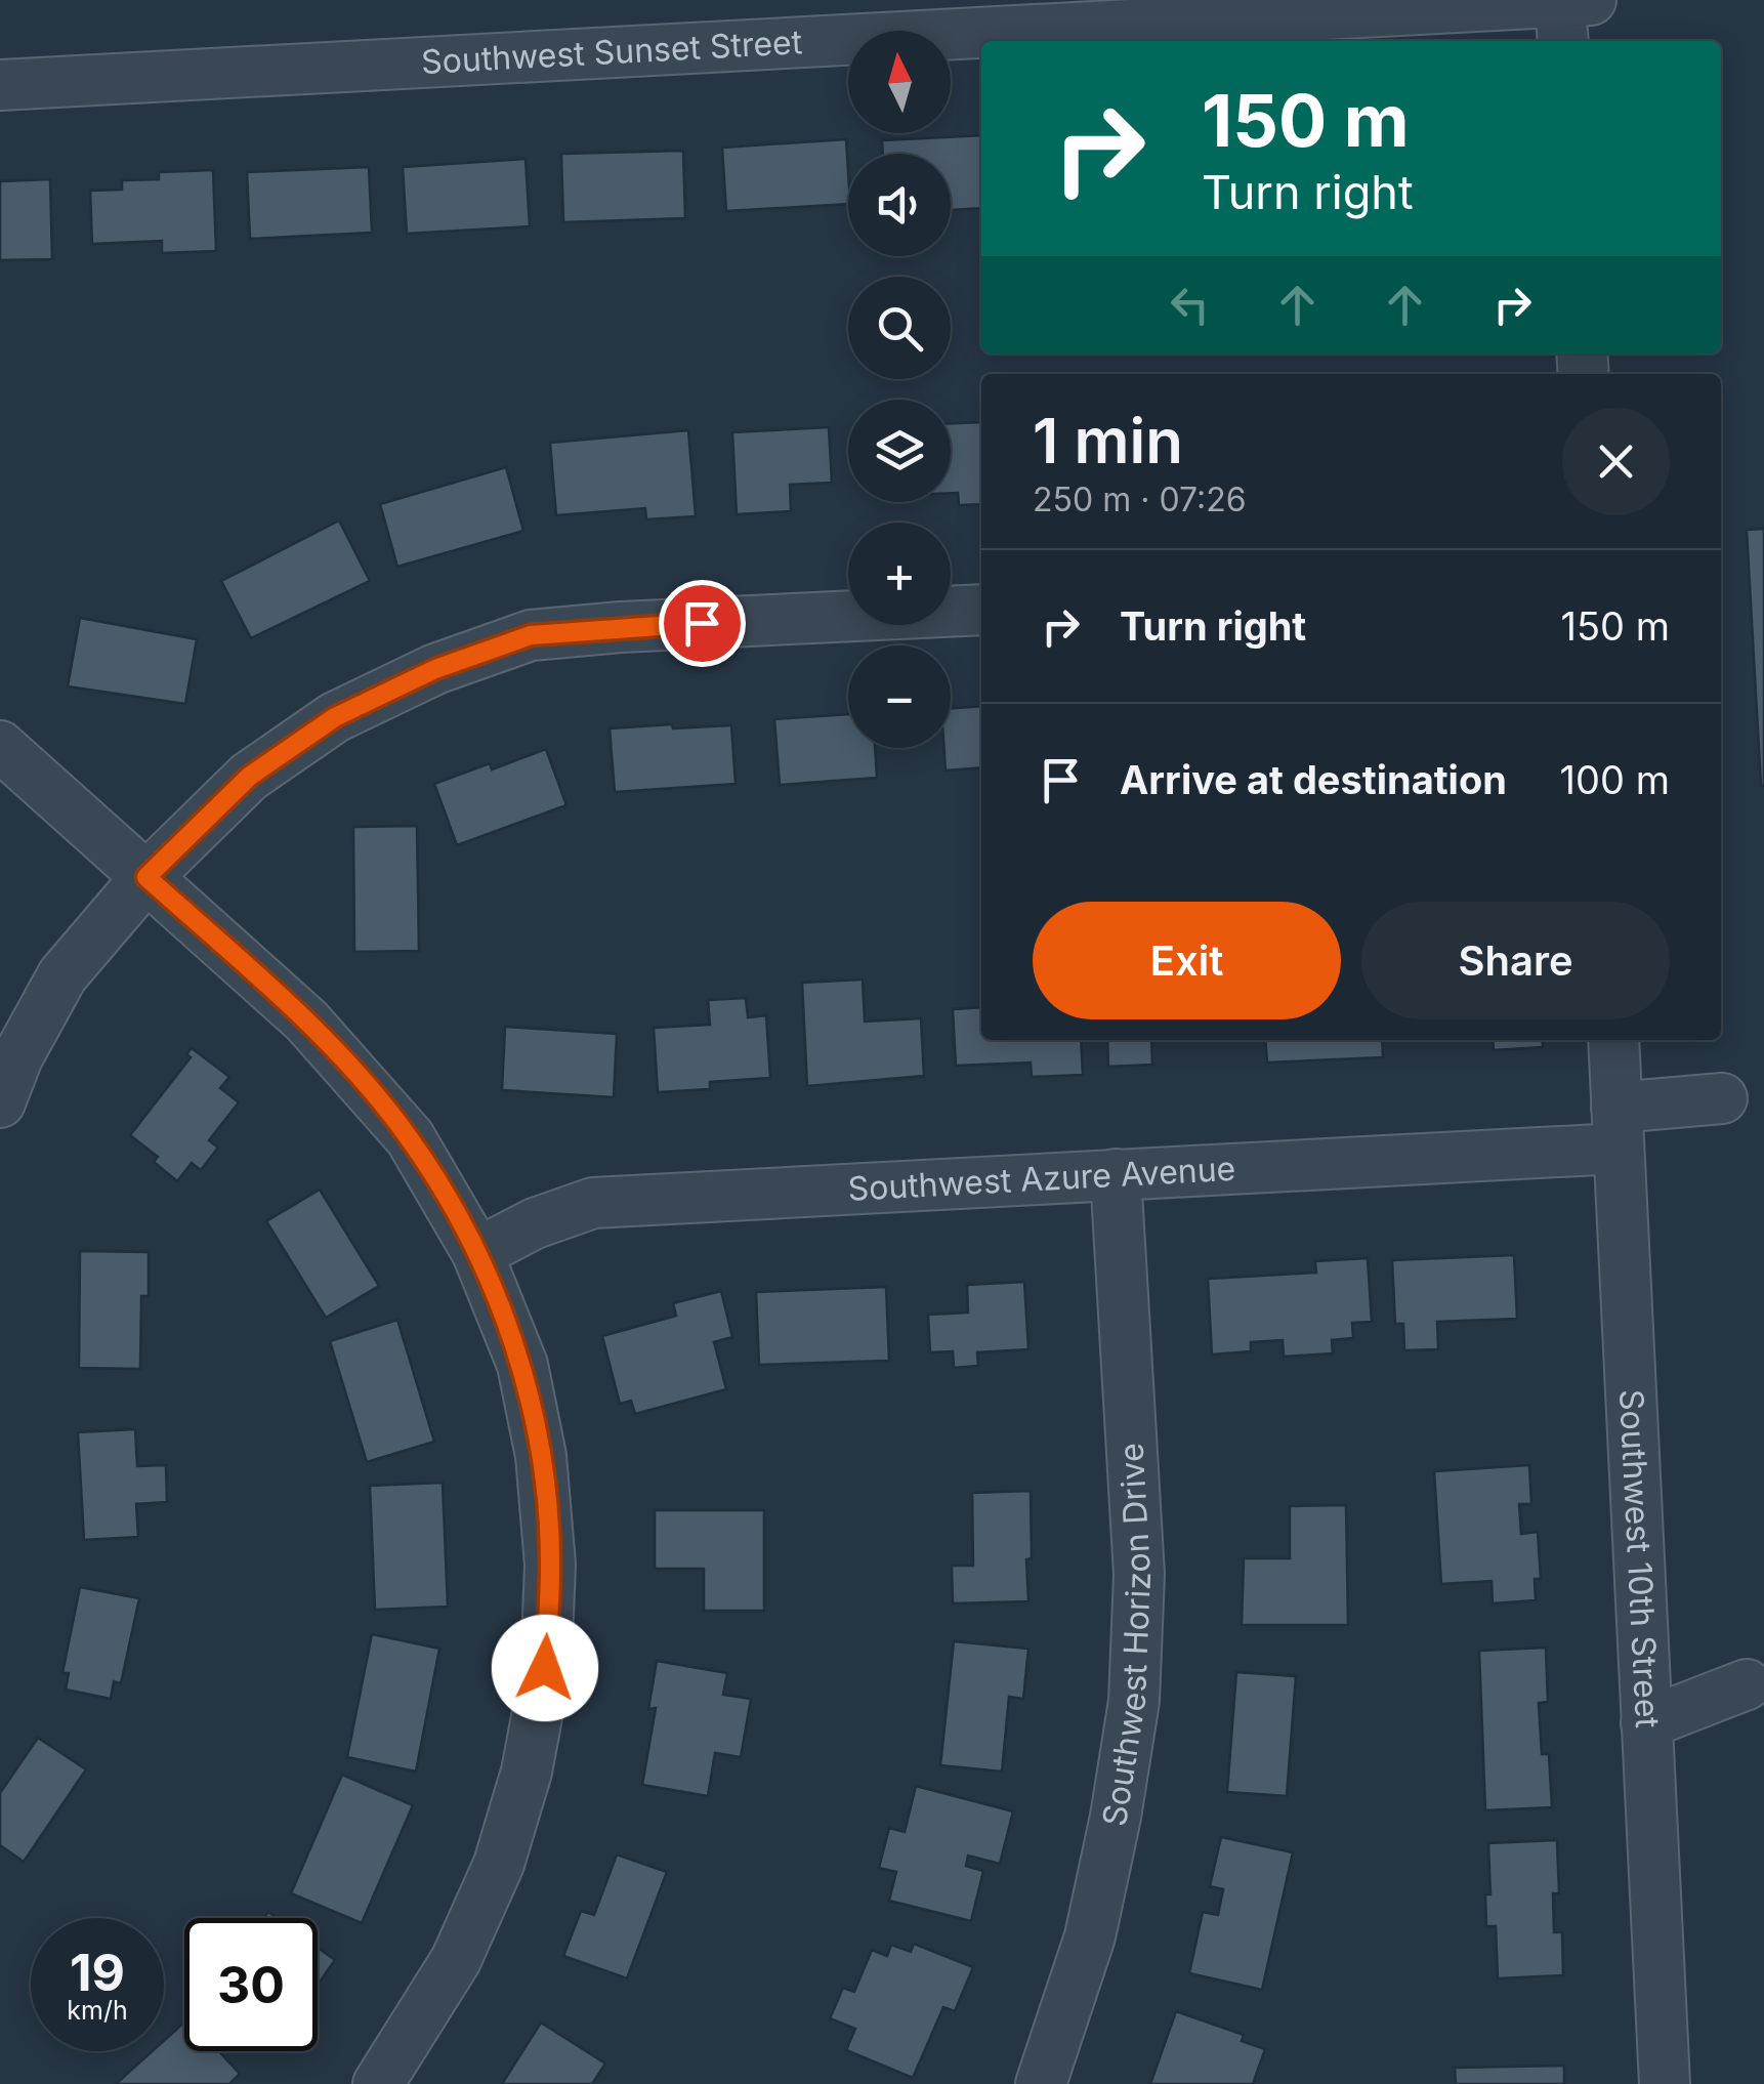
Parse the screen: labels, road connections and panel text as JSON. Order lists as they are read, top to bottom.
{
  "streets": {
    "street": [
      "Southwest Sunset Street",
      "Southwest Azure Avenue",
      "Southwest 10th Street",
      "Southwest Horizon Drive"
    ]
  },
  "crossings": [
    ["Southwest Azure Avenue", "Southwest 10th Street"],
    ["Southwest Azure Avenue", "Southwest Horizon Drive"]
  ],
  "north": "top",
  "page": {
    "map_buttons": ["+", "−"],
    "turn": ["150 m", "Turn right"],
    "heading": ["1 min", "250 m · 07:26"],
    "list": [
      {
        "name": "Turn right",
        "value": "150 m"
      },
      {
        "name": "Arrive at destination",
        "value": "100 m"
      }
    ],
    "buttons": ["Exit", "Share"],
    "speed": "19 km/h",
    "limit": "30"
  }
}
